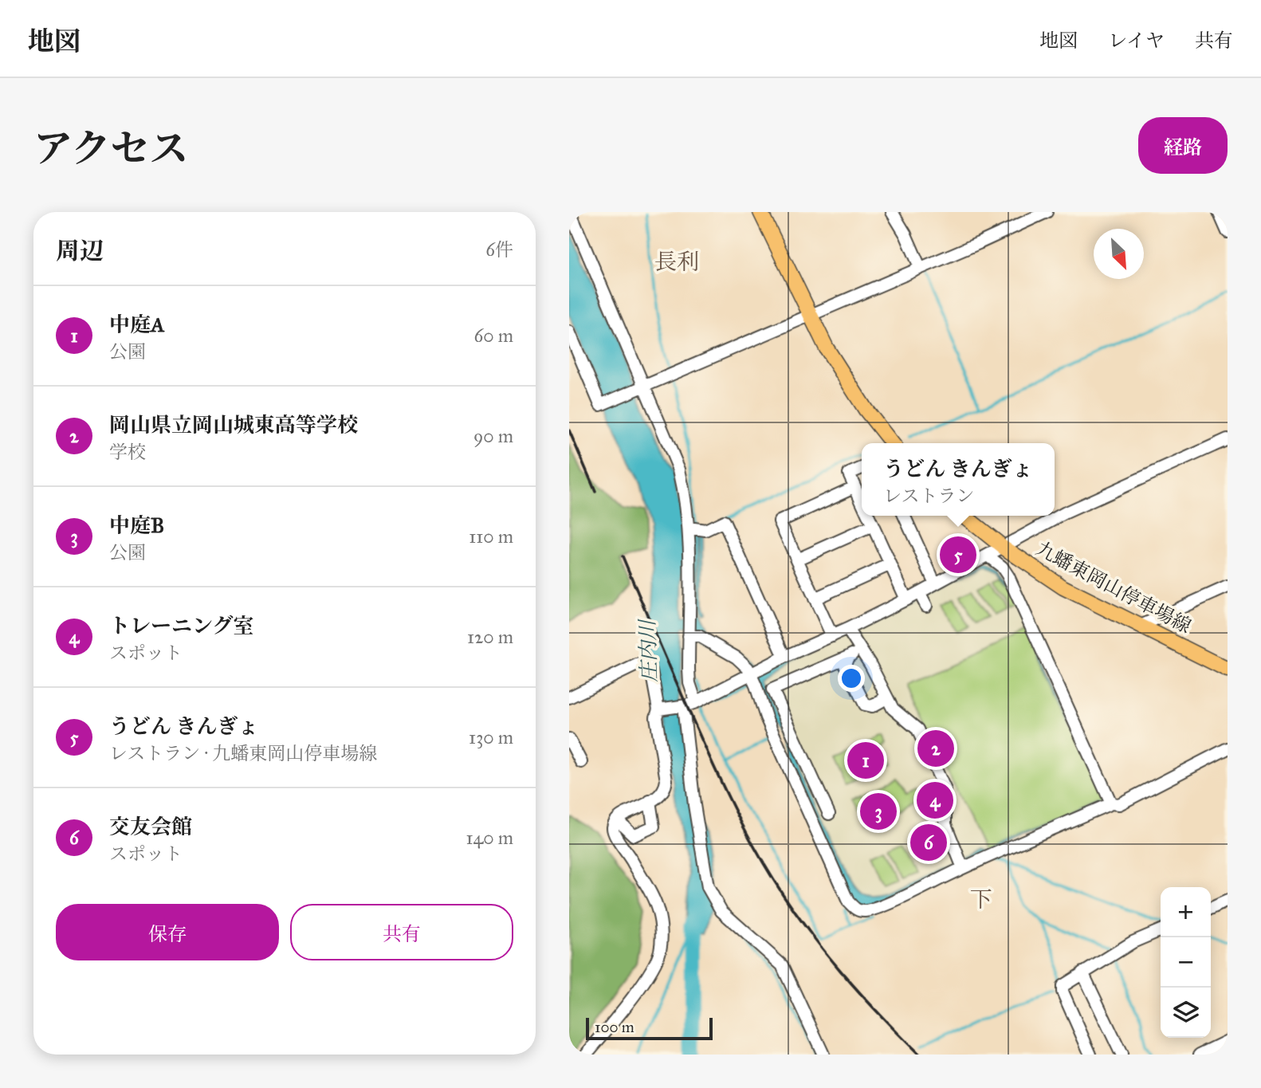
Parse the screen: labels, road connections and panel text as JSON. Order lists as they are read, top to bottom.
{
  "streets": {
    "main road": ["九蟠東岡山停車場線"]
  },
  "districts": ["長利", "下"],
  "water": ["庄内川"],
  "scale_bar": "100 m",
  "north": "bottom right",
  "page": {
    "header": "地図",
    "nav": ["地図", "レイヤ", "共有"],
    "title": "アクセス",
    "buttons": [
      "経路",
      ["保存", "共有"]
    ],
    "heading": ["周辺", "6件"],
    "list": [
      {
        "mark": "1",
        "name": "中庭A",
        "note": "公園",
        "value": "60 m"
      },
      {
        "mark": "2",
        "name": "岡山県立岡山城東高等学校",
        "note": "学校",
        "value": "90 m"
      },
      {
        "mark": "3",
        "name": "中庭B",
        "note": "公園",
        "value": "110 m"
      },
      {
        "mark": "4",
        "name": "トレーニング室",
        "note": "スポット",
        "value": "120 m"
      },
      {
        "mark": "5",
        "name": "うどん きんぎょ",
        "note": "レストラン · 九蟠東岡山停車場線",
        "value": "130 m"
      },
      {
        "mark": "6",
        "name": "交友会館",
        "note": "スポット",
        "value": "140 m"
      }
    ],
    "popup": ["うどん きんぎょ", "レストラン"],
    "pins": [
      "5",
      "2",
      "1",
      "4",
      "3",
      "6"
    ],
    "map_buttons": ["+", "−"],
    "scale": "100 m"
  }
}
